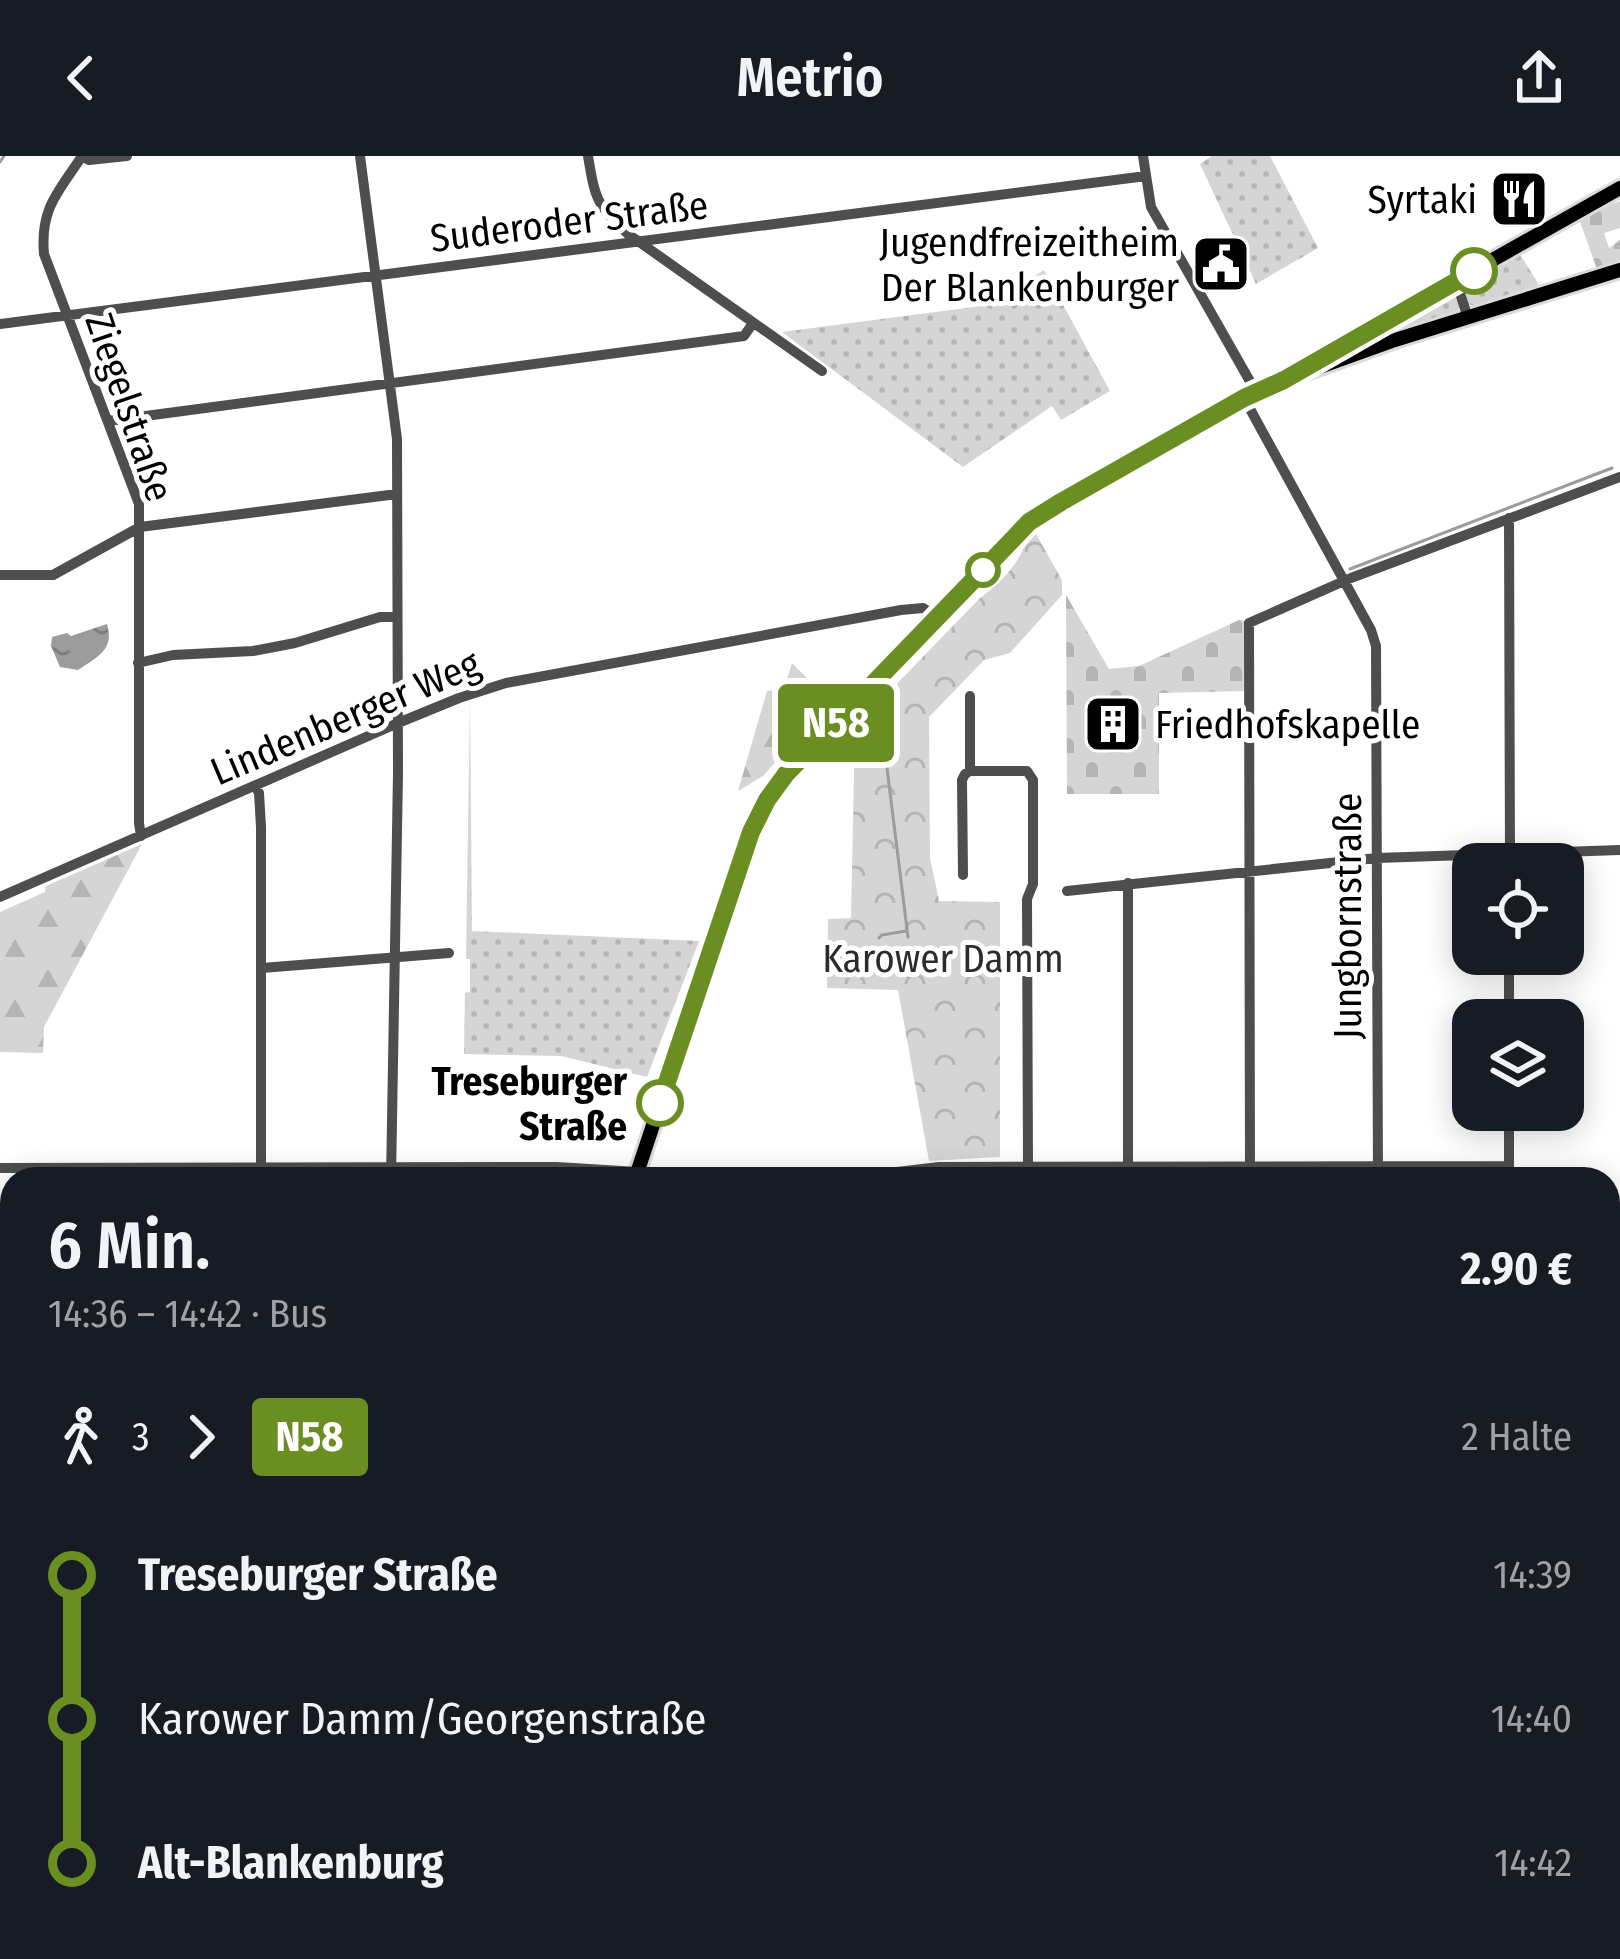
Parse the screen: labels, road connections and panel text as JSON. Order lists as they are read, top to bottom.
{
  "streets": {
    "street": [
      "Suderoder Straße",
      "Ziegelstraße",
      "Lindenberger Weg",
      "Jungbornstraße"
    ]
  },
  "crossings": [
    ["Suderoder Straße", "Ziegelstraße"],
    ["Suderoder Straße", "Jungbornstraße"],
    ["Ziegelstraße", "Lindenberger Weg"]
  ],
  "parks": ["Karower Damm"],
  "places": {
    "restaurant": ["Syrtaki"],
    "public building": ["Jugendfreizeitheim Der Blankenburger"],
    "building": ["Friedhofskapelle"],
    "other": ["Treseburger Straße"]
  },
  "lines": ["bus line N58"],
  "page": {
    "header": "Metrio",
    "on_map": "N58",
    "heading": ["6 Min.", "14:36 – 14:42 · Bus", "2.90 €"],
    "legs": ["3", "N58", "2 Halte"],
    "list": [
      {
        "name": "Treseburger Straße",
        "value": "14:39"
      },
      {
        "name": "Karower Damm/Georgenstraße",
        "value": "14:40"
      },
      {
        "name": "Alt-Blankenburg",
        "value": "14:42"
      }
    ]
  }
}
